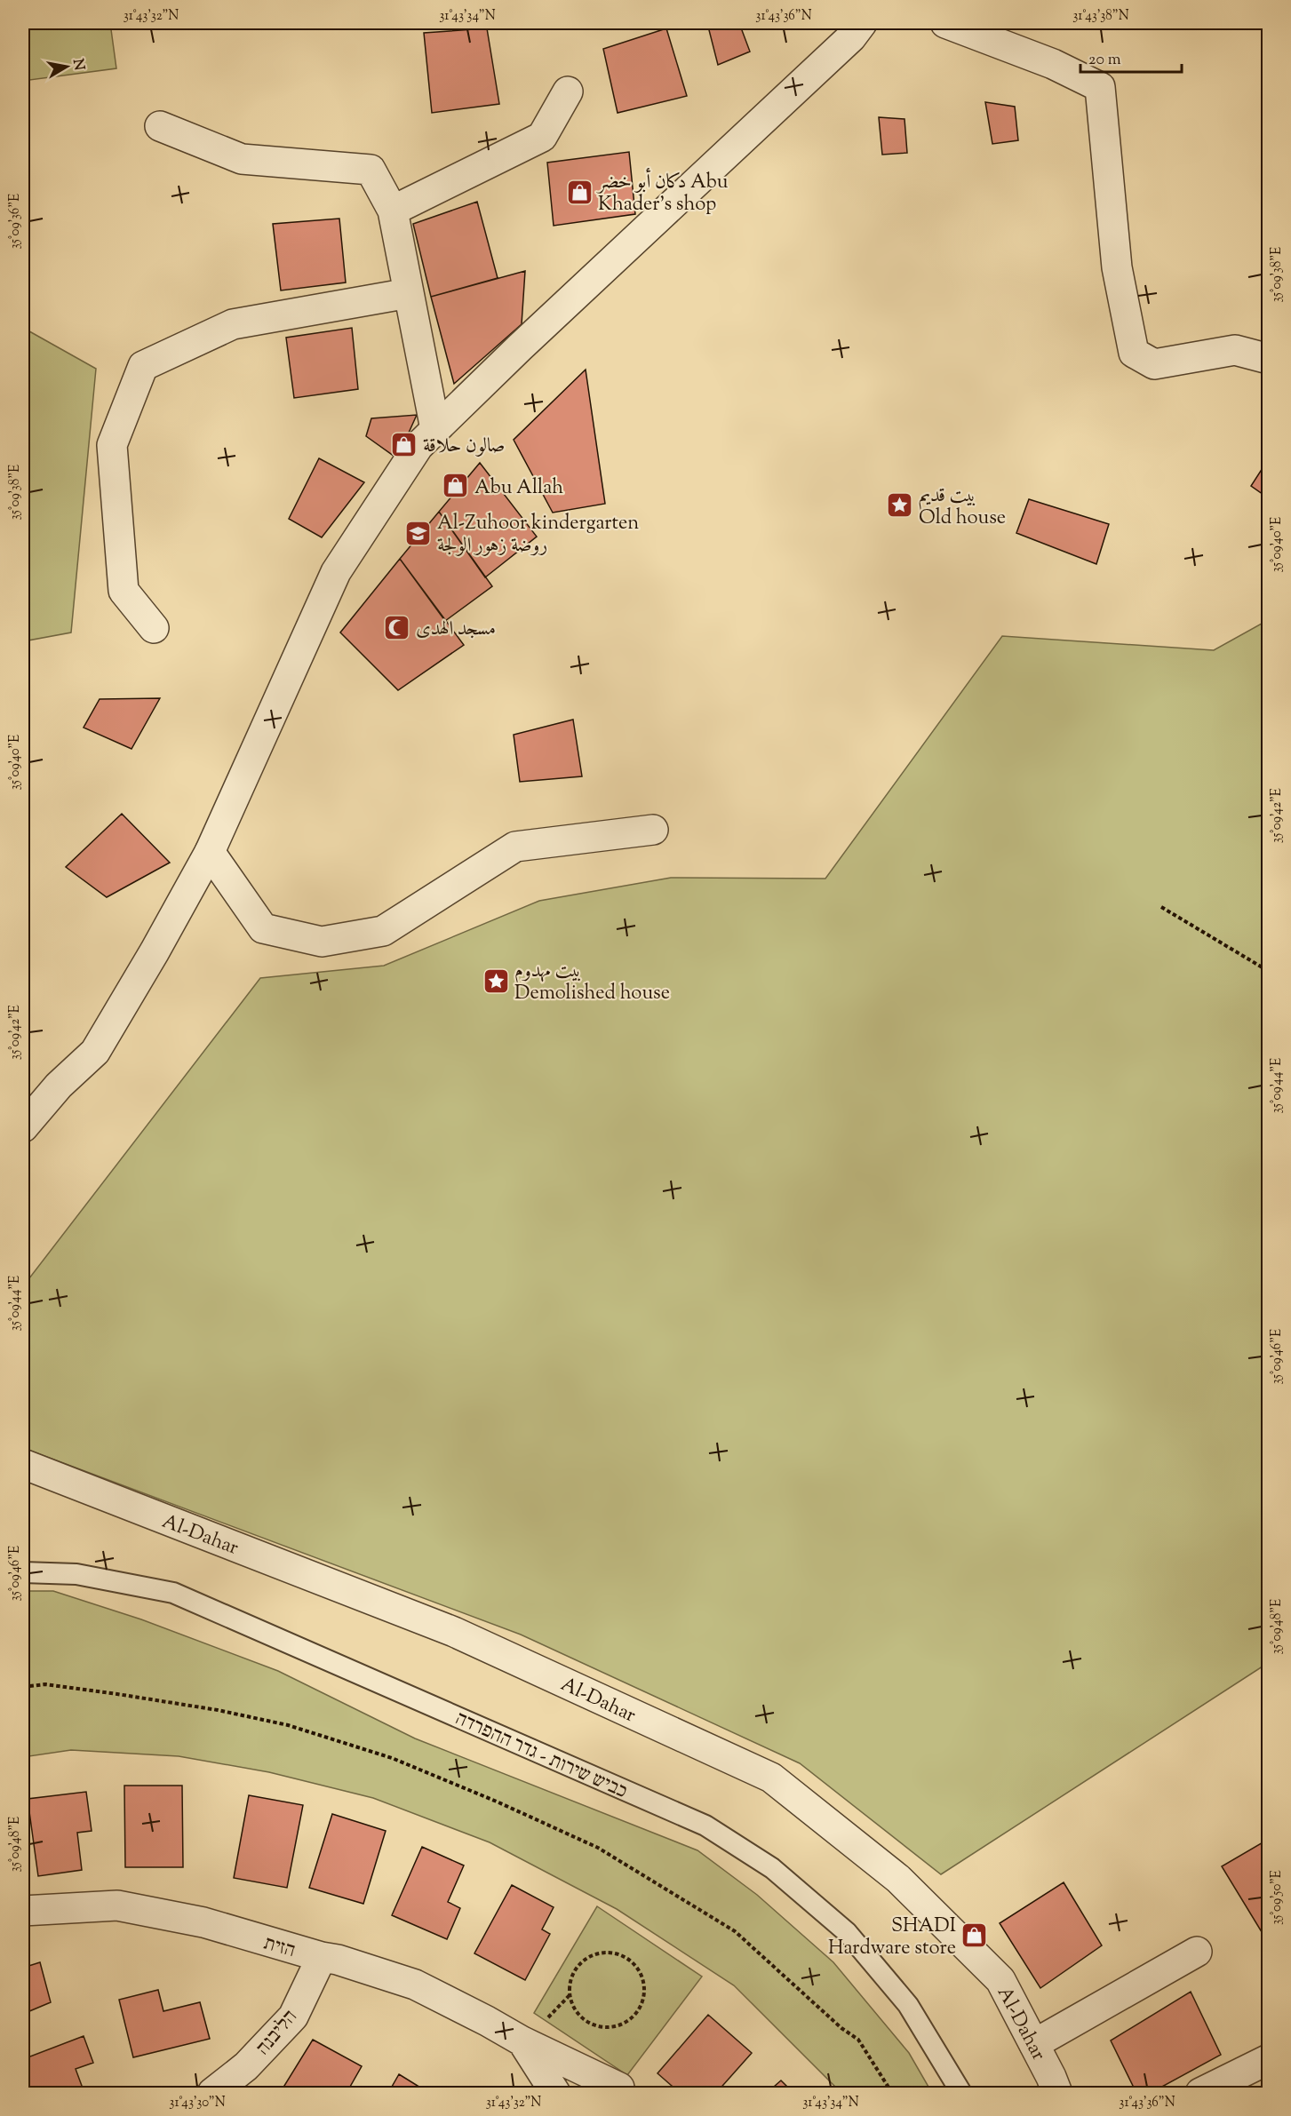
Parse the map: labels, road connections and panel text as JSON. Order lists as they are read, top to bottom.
{
  "streets": {
    "street": ["Al-Dahar", "הזית", "הליבנה"],
    "lane": ["כביש שירות - גדר ההפרדה"]
  },
  "crossings": [
    ["הזית", "הליבנה"]
  ],
  "places": {
    "shop": [
      "دكان أبو خضر Abu Khader's shop",
      "صالون حلاقة",
      "Abu Allah",
      "SHADI Hardware store"
    ],
    "place": ["بيت قديم Old house", "بيت مهدوم Demolished house"],
    "school or university": ["Al-Zuhoor kindergarten روضة زهور الولجة"],
    "mosque": ["مسجد الهدى"]
  },
  "scale_bar": "20 m",
  "north": "right",
  "coordinates": [
    "31°43'32\"N",
    "31°43'34\"N",
    "31°43'36\"N",
    "31°43'38\"N",
    "35°09'36\"E",
    "35°09'38\"E",
    "35°09'40\"E",
    "35°09'42\"E",
    "35°09'44\"E",
    "35°09'46\"E",
    "35°09'48\"E",
    "35°09'50\"E",
    "31°43'30\"N"
  ]
}
